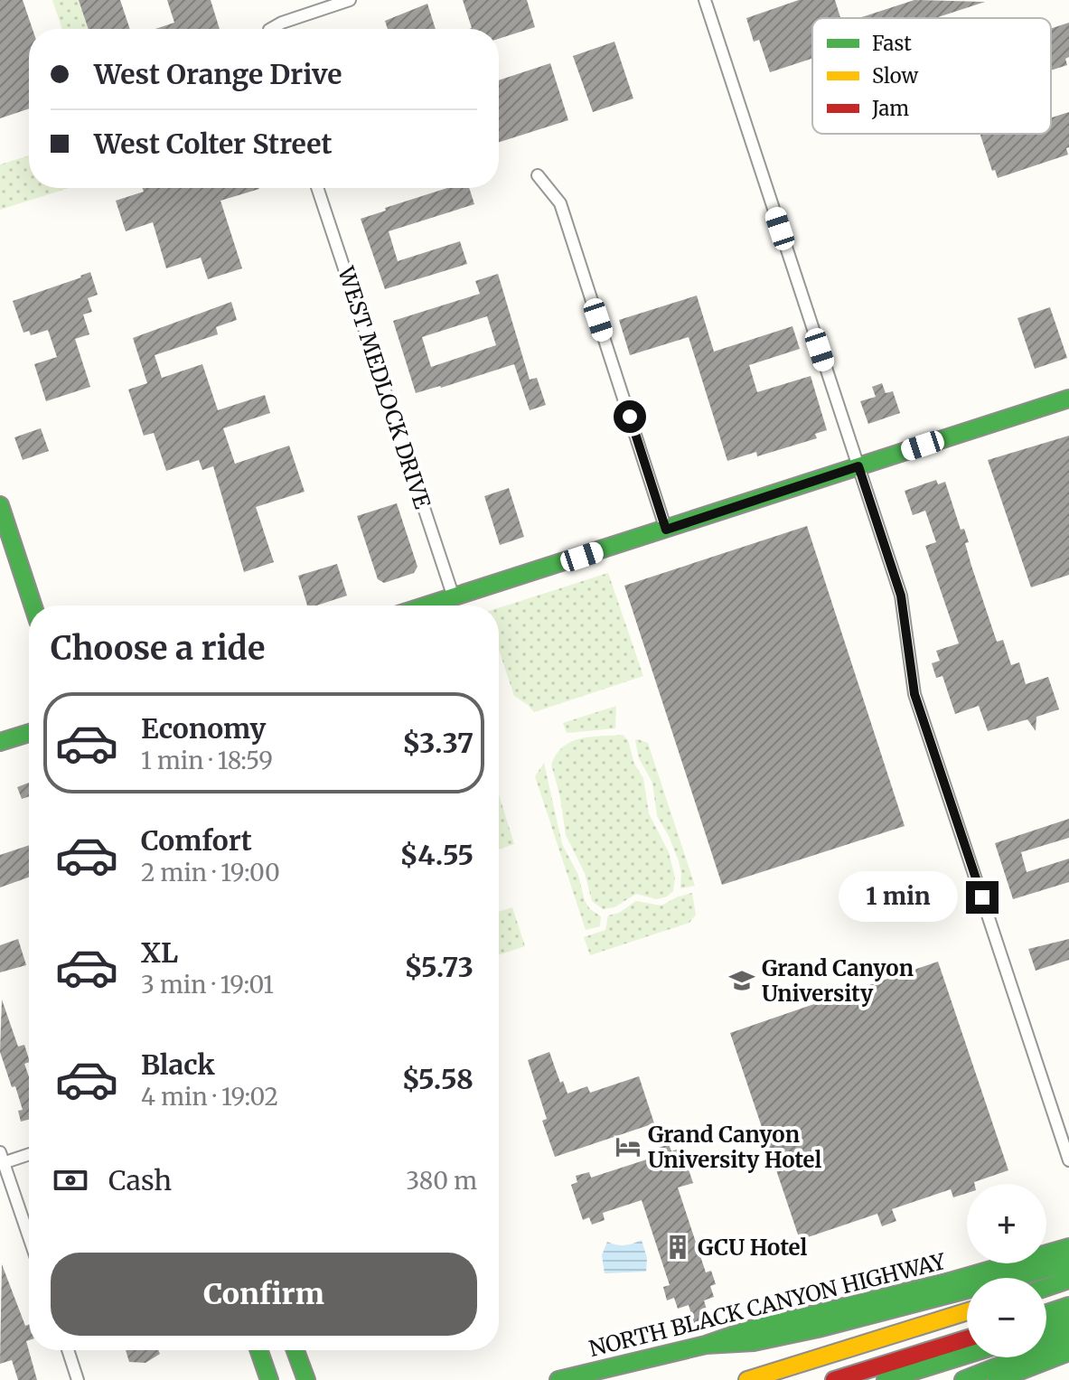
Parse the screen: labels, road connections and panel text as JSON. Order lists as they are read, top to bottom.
{
  "streets": {
    "main road": ["NORTH BLACK CANYON HIGHWAY"],
    "street": ["WEST MEDLOCK DRIVE"]
  },
  "places": {
    "school or university": ["Grand Canyon University"],
    "hotel": ["Grand Canyon University Hotel"],
    "building": ["GCU Hotel"]
  },
  "legend": ["Fast", "Slow", "Jam"],
  "page": {
    "banner": ["West Orange Drive", "West Colter Street"],
    "heading": "Choose a ride",
    "list": [
      {
        "name": "Economy",
        "note": "1 min · 18:59",
        "value": "$3.37"
      },
      {
        "name": "Comfort",
        "note": "2 min · 19:00",
        "value": "$4.55"
      },
      {
        "name": "XL",
        "note": "3 min · 19:01",
        "value": "$5.73"
      },
      {
        "name": "Black",
        "note": "4 min · 19:02",
        "value": "$5.58"
      }
    ],
    "bubble": "1 min",
    "pay": ["Cash", "380 m"],
    "map_buttons": ["+", "−"],
    "buttons": "Confirm"
  }
}
